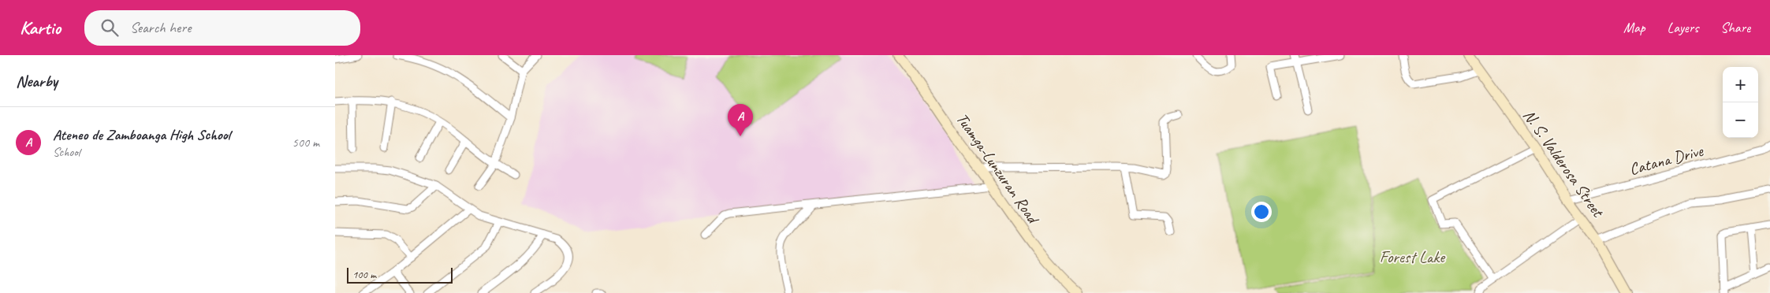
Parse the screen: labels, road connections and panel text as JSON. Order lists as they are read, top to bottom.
{
  "streets": {
    "street": ["Catana Drive", "N. S. Valderosa Street", "Tuamga-Lunzuran Road"]
  },
  "crossings": [
    ["Catana Drive", "N. S. Valderosa Street"]
  ],
  "parks": ["Forest Lake"],
  "scale_bar": "100 m",
  "page": {
    "header": "Kartio",
    "search": "Search here",
    "nav": ["Map", "Layers", "Share"],
    "heading": "Nearby",
    "map_buttons": ["+", "−"],
    "pins": "A",
    "list": [
      {
        "mark": "A",
        "name": "Ateneo de Zamboanga High School",
        "note": "School",
        "value": "500 m"
      }
    ],
    "scale": "100 m"
  }
}
